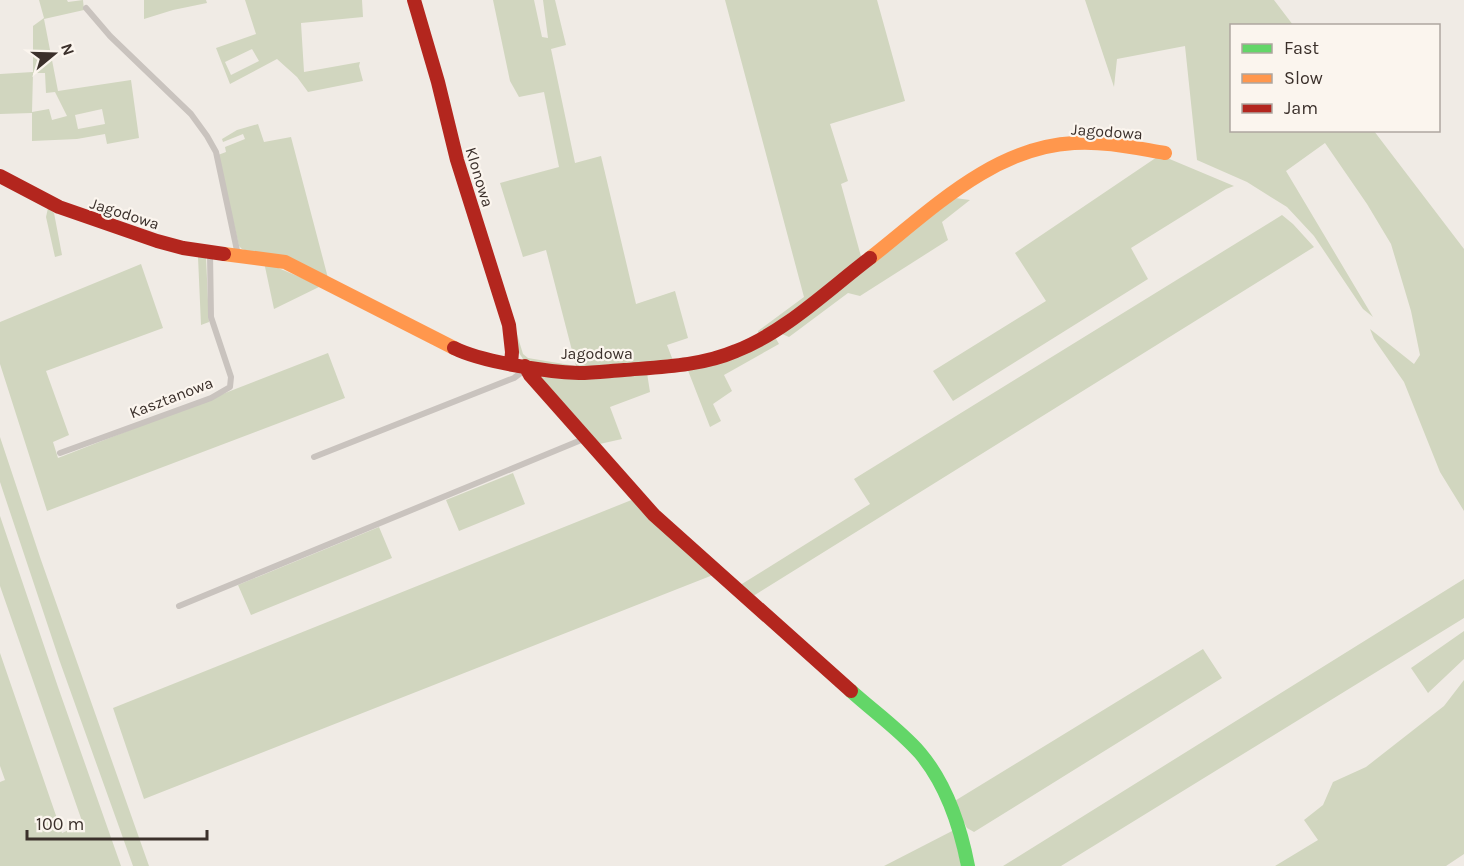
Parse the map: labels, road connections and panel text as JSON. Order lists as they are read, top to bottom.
{
  "streets": {
    "street": ["Jagodowa", "Klonowa"],
    "lane": ["Kasztanowa"]
  },
  "crossings": [
    ["Jagodowa", "Klonowa"],
    ["Jagodowa", "Kasztanowa"]
  ],
  "legend": ["Fast", "Slow", "Jam"],
  "scale_bar": "100 m",
  "north": "right"
}
